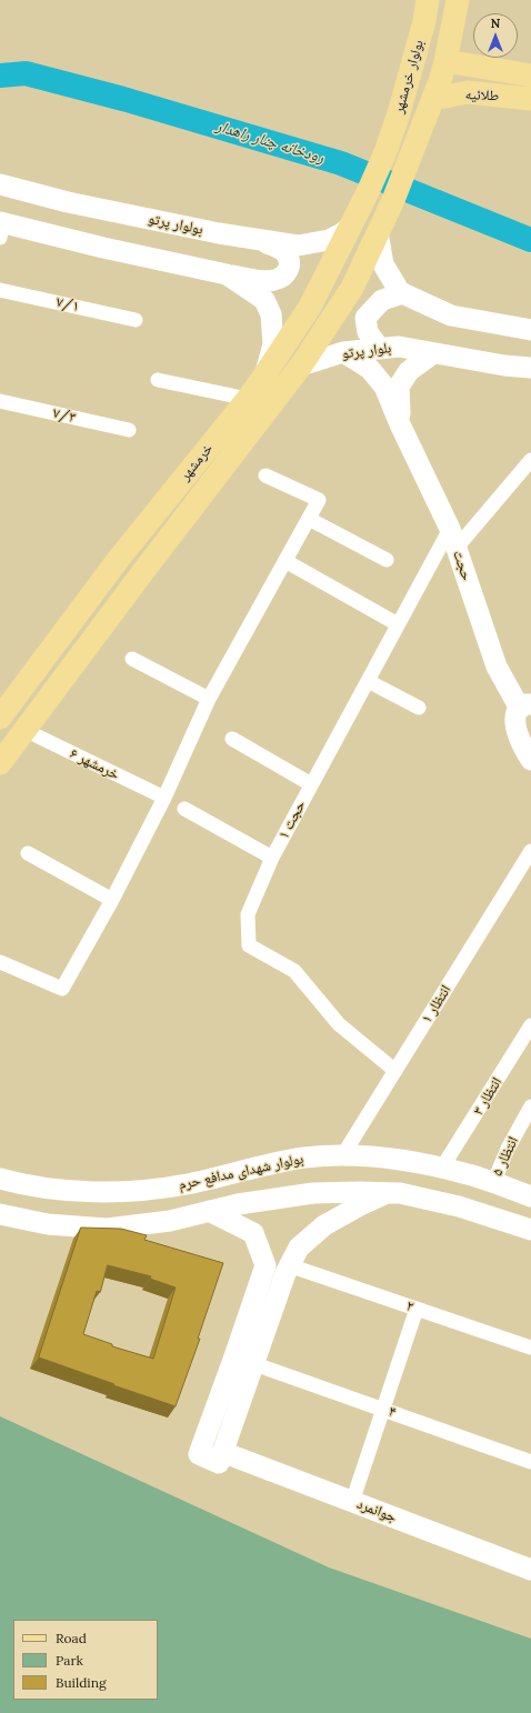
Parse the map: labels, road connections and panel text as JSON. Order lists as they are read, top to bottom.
{
  "streets": {
    "main road": [
      "بولوار خرمشهر",
      "طلائیه",
      "بولوار پرتو",
      "بلوار پرتو",
      "خرمشهر",
      "حجت",
      "بولوار شهدای مدافع حرم",
      "جوانمرد"
    ],
    "street": [
      "۷/۱",
      "۷/۳",
      "خرمشهر ۶",
      "حجت ۱",
      "انتظار ۱",
      "انتظار ۳",
      "انتظار ۵",
      "۲",
      "۴"
    ]
  },
  "crossings": [
    ["بولوار خرمشهر", "خرمشهر"],
    ["طلائیه", "خرمشهر"],
    ["بولوار پرتو", "خرمشهر"],
    ["بلوار پرتو", "خرمشهر"],
    ["بلوار پرتو", "حجت"],
    ["خرمشهر", "خرمشهر ۶"],
    ["حجت", "حجت ۱"],
    ["حجت ۱", "انتظار ۱"],
    ["انتظار ۱", "بولوار شهدای مدافع حرم"],
    ["انتظار ۳", "بولوار شهدای مدافع حرم"],
    ["انتظار ۵", "بولوار شهدای مدافع حرم"],
    ["۲", "جوانمرد"],
    ["۴", "جوانمرد"]
  ],
  "water": ["رودخانه چنار راهدار"],
  "legend": ["Road", "Park", "Building"],
  "north": "top"
}
